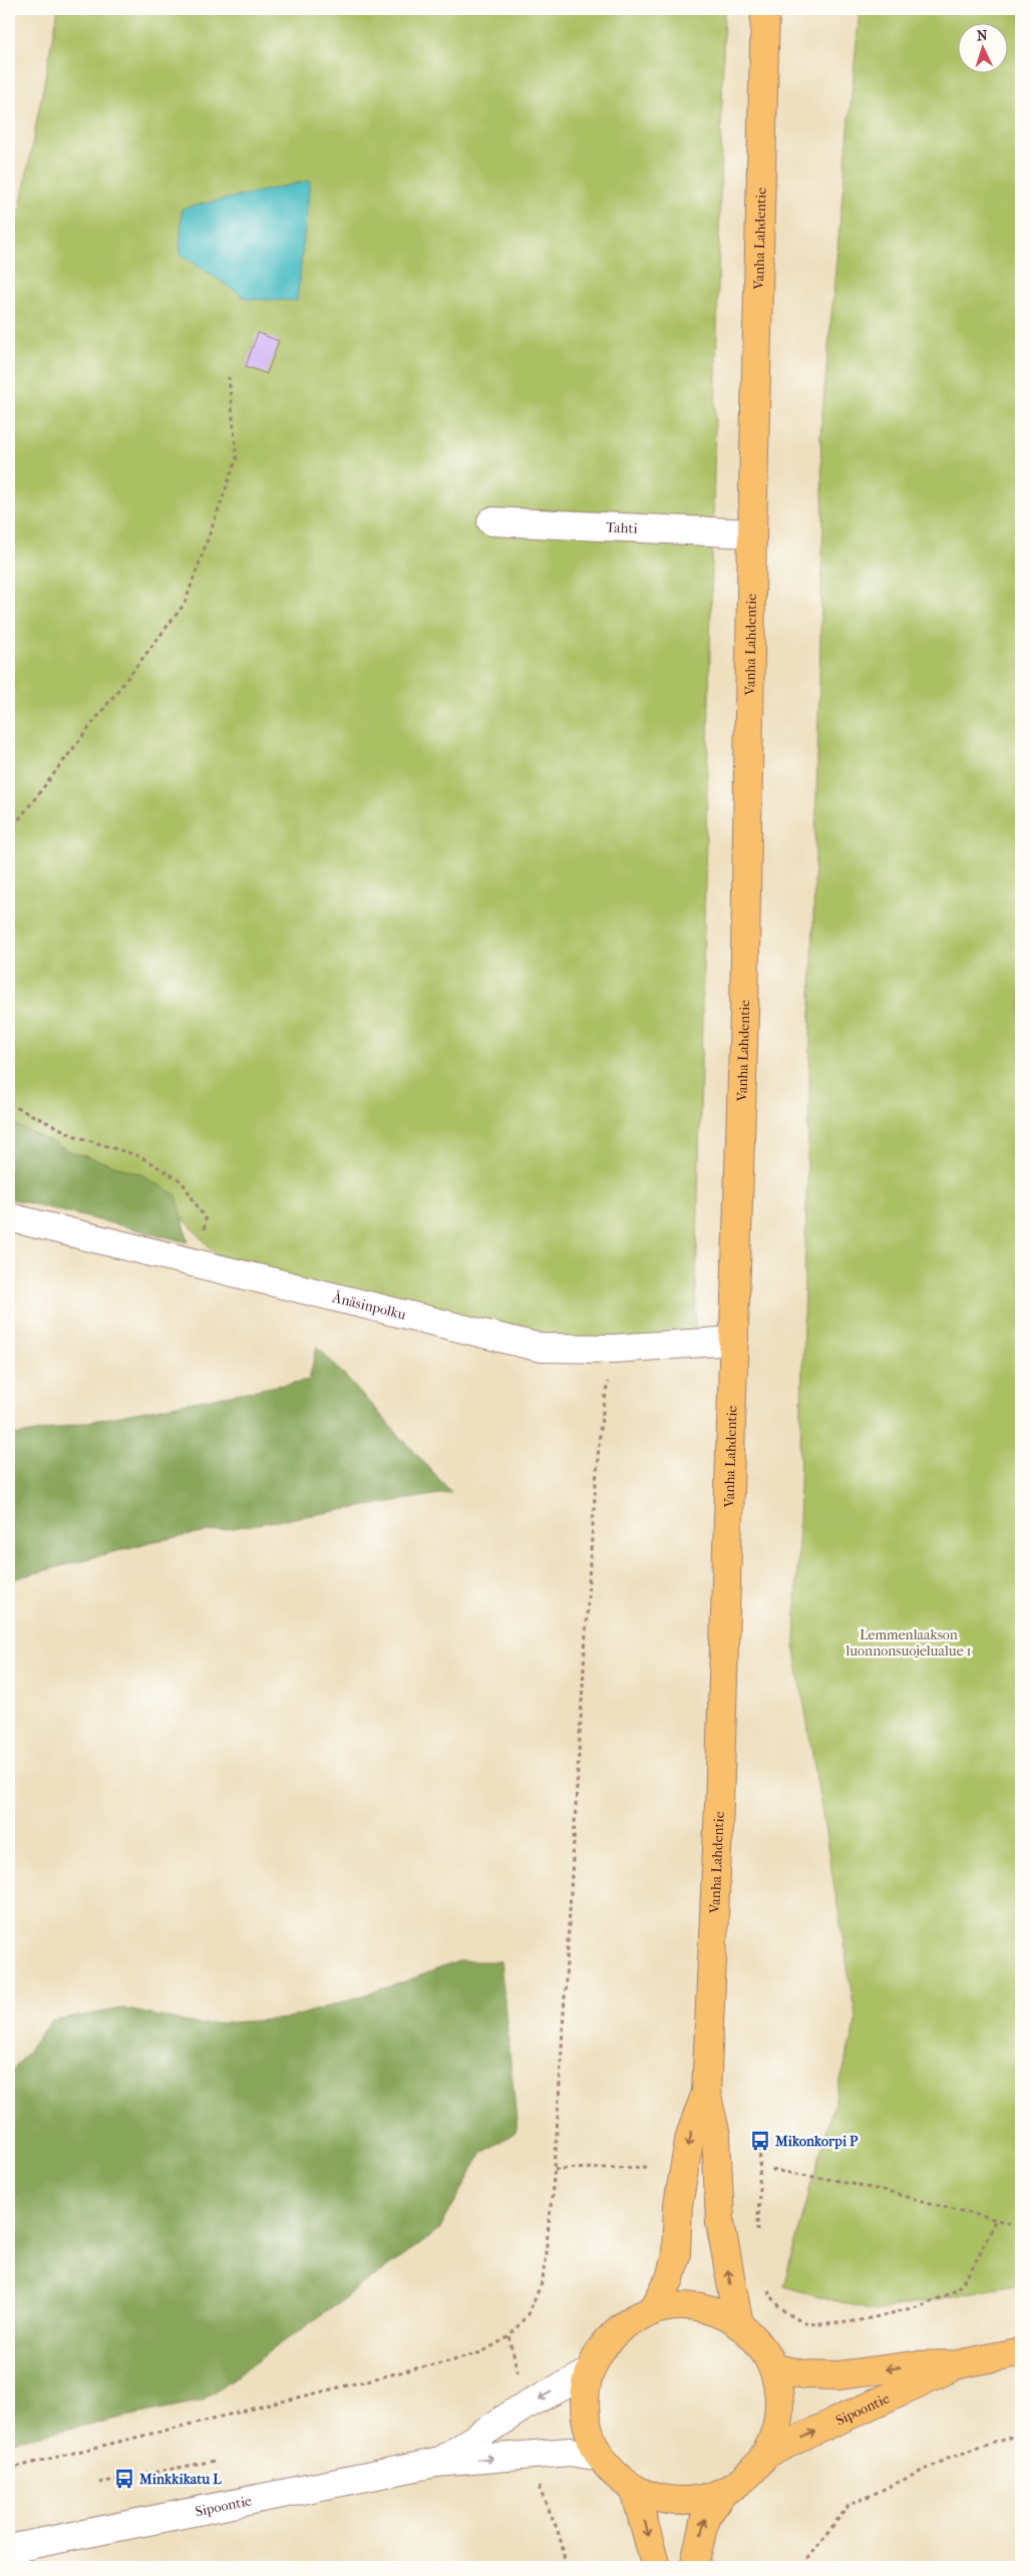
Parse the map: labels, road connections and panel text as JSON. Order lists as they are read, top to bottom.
{
  "streets": {
    "main road": ["Vanha Lahdentie", "Sipoontie"],
    "street": ["Tahti", "Ånäsinpolku"]
  },
  "crossings": [
    ["Vanha Lahdentie", "Tahti"],
    ["Vanha Lahdentie", "Ånäsinpolku"]
  ],
  "parks": ["Lemmenlaakson luonnonsuojelualue 1"],
  "places": {
    "bus stop": ["Mikonkorpi P", "Minkkikatu L"]
  },
  "north": "top"
}
